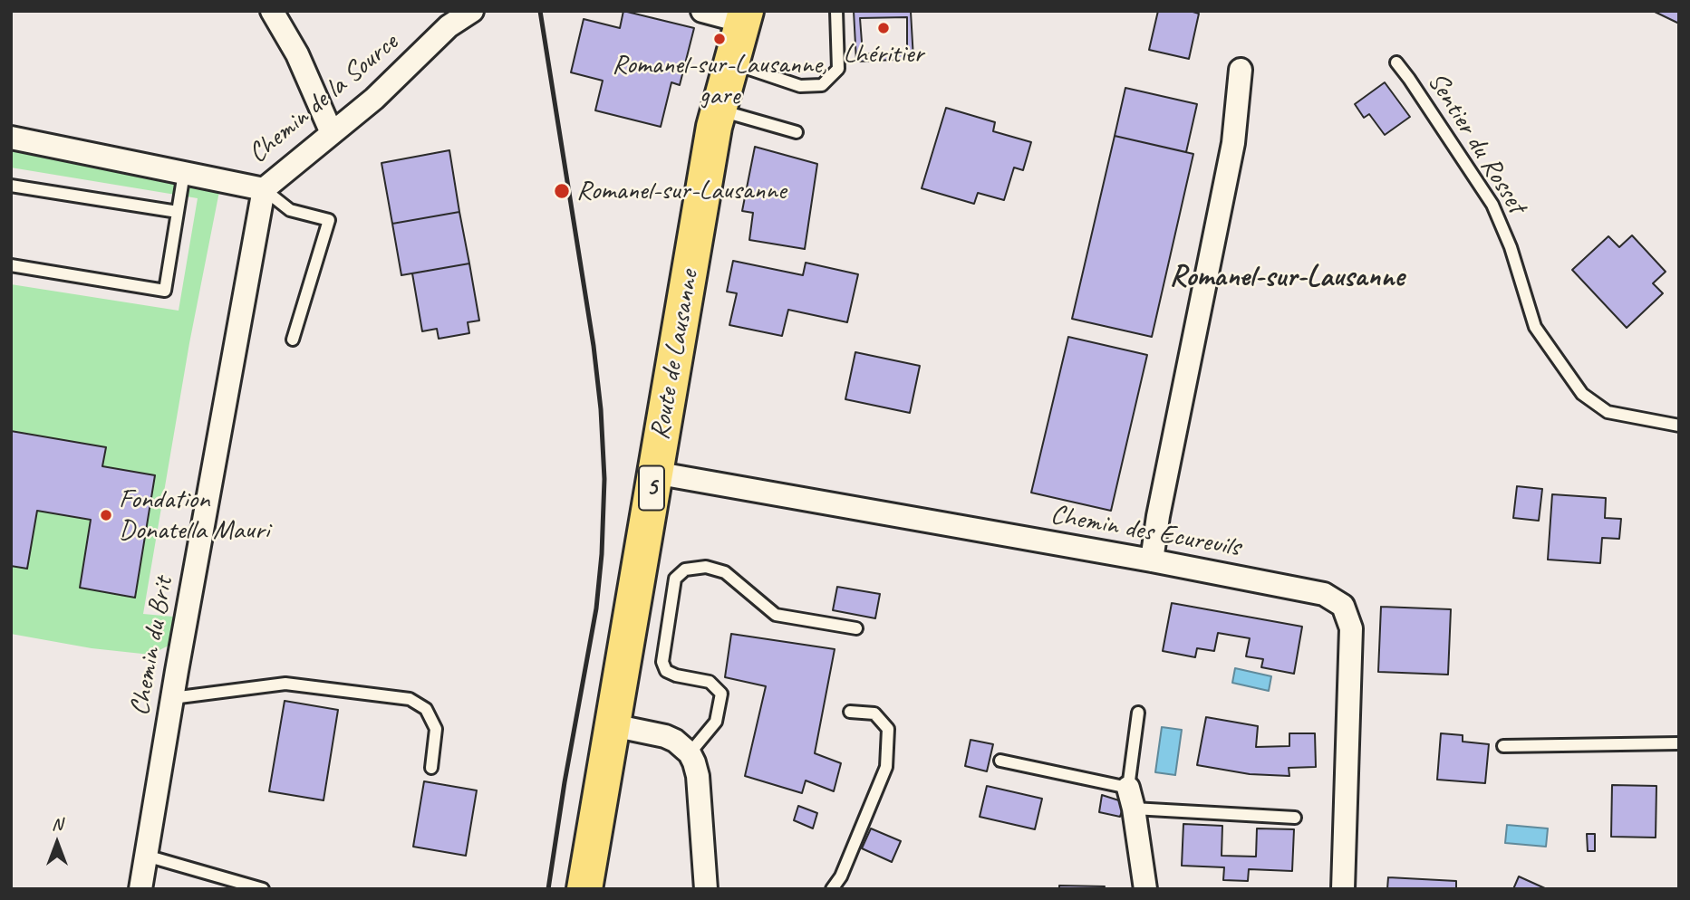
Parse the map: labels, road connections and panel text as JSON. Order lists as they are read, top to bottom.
{
  "streets": {
    "main road": ["Route de Lausanne", "5"],
    "street": ["Chemin de la Source", "Chemin des Ecureuils", "Chemin du Brit"],
    "lane": ["Sentier du Rosset"]
  },
  "crossings": [
    ["Chemin de la Source", "Chemin du Brit"],
    ["Route de Lausanne", "Chemin des Ecureuils"]
  ],
  "districts": ["Romanel-sur-Lausanne"],
  "places": [
    "Lhéritier",
    "Romanel-sur-Lausanne, gare",
    "Romanel-sur-Lausanne",
    "Fondation Donatella Mauri"
  ],
  "north": "top"
}
